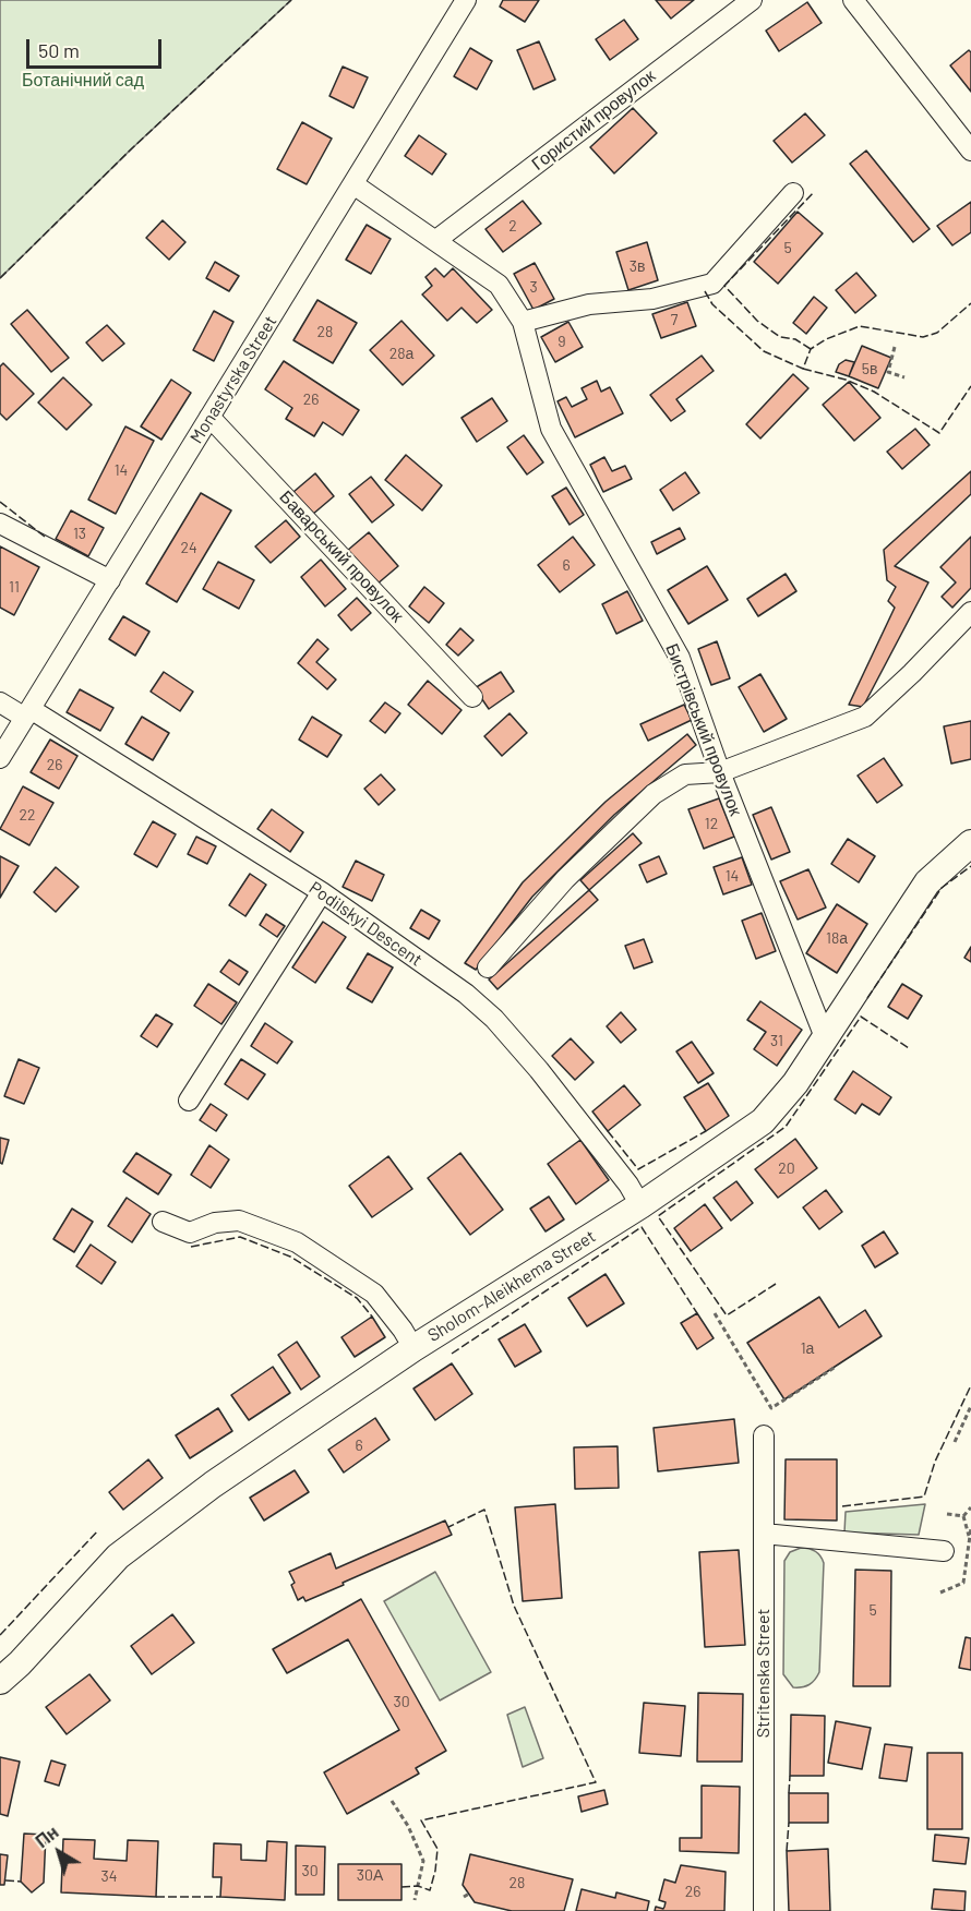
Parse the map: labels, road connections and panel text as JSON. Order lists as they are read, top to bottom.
{
  "streets": {
    "main road": ["Sholom-Aleikhema Street"],
    "street": [
      "Гористий провулок",
      "Monastyrska Street",
      "Баварський провулок",
      "Бистрівський провулок",
      "Podilskyi Descent",
      "Stritenska Street"
    ]
  },
  "crossings": [
    ["Гористий провулок", "Бистрівський провулок"],
    ["Monastyrska Street", "Баварський провулок"],
    ["Monastyrska Street", "Бистрівський провулок"],
    ["Monastyrska Street", "Podilskyi Descent"],
    ["Бистрівський провулок", "Sholom-Aleikhema Street"],
    ["Podilskyi Descent", "Sholom-Aleikhema Street"]
  ],
  "parks": ["Ботанічний сад"],
  "house_numbers": [
    "2",
    "5",
    "3в",
    "3",
    "7",
    "28",
    "9",
    "28а",
    "5в",
    "26",
    "14",
    "13",
    "24",
    "6",
    "11",
    "26",
    "22",
    "12",
    "14",
    "18а",
    "31",
    "20",
    "1а",
    "6",
    "5",
    "30",
    "30",
    "30А",
    "34",
    "28",
    "26"
  ],
  "scale_bar": "50 m",
  "north": "top left"
}
